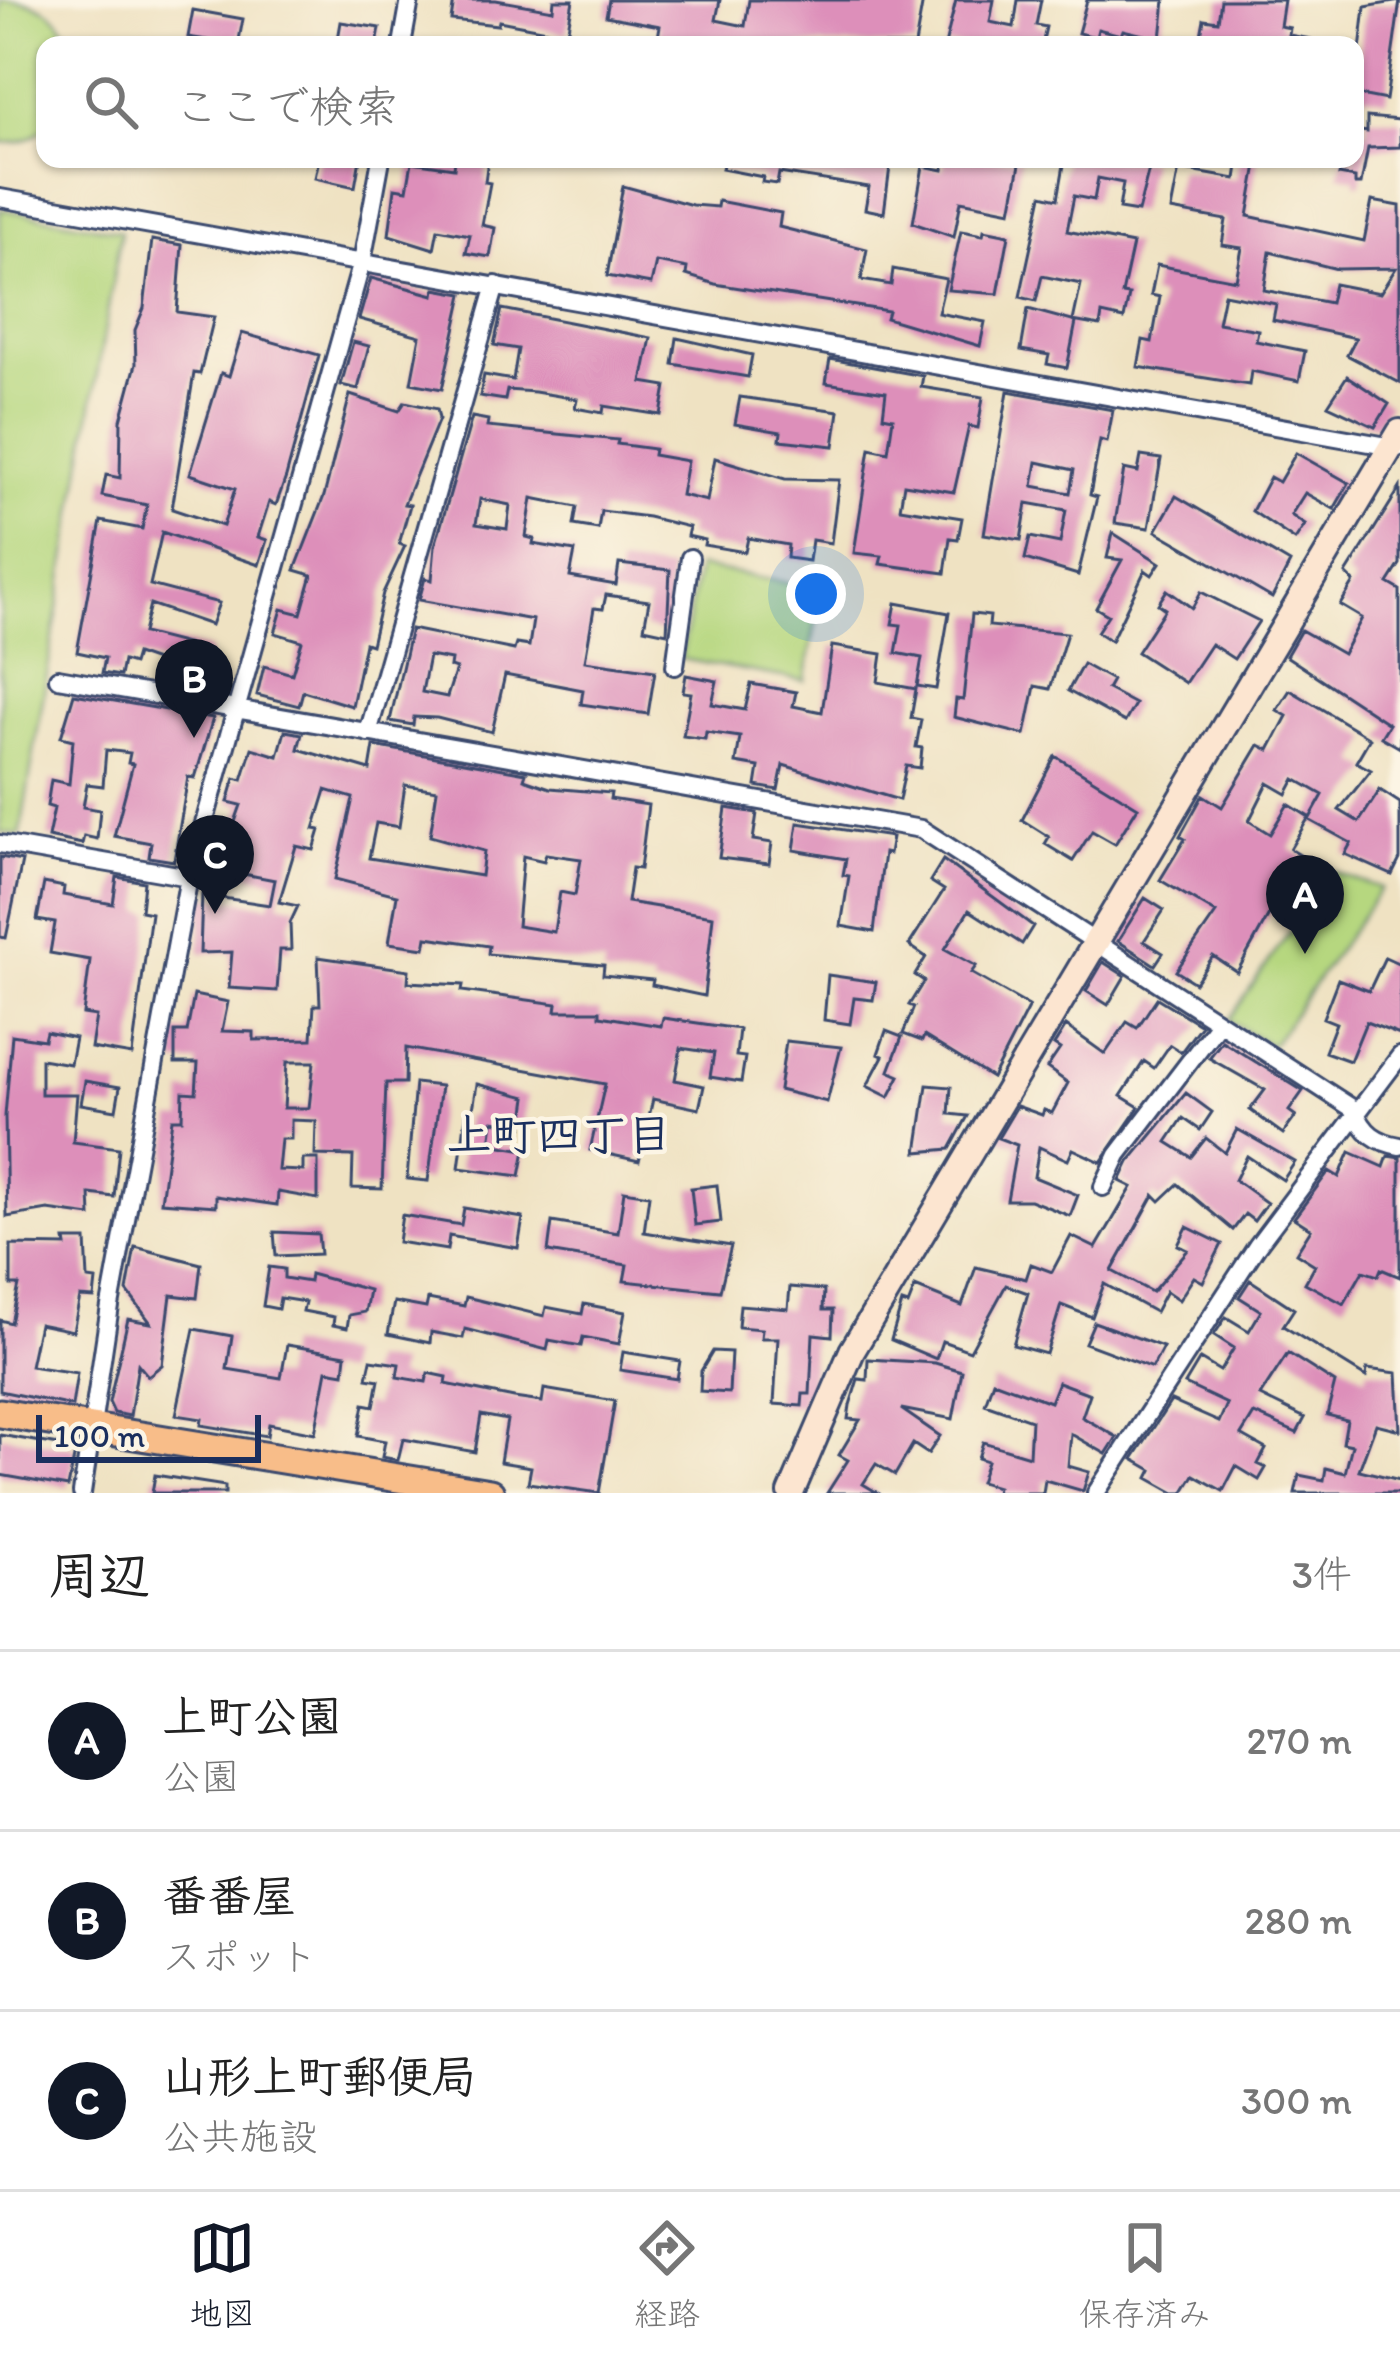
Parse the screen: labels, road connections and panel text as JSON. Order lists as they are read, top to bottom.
{
  "districts": ["上町四丁目"],
  "scale_bar": "100 m",
  "page": {
    "search": "ここで検索",
    "pins": ["B", "C", "A"],
    "scale": "100 m",
    "heading": ["周辺", "3件"],
    "list": [
      {
        "mark": "A",
        "name": "上町公園",
        "note": "公園",
        "value": "270 m"
      },
      {
        "mark": "B",
        "name": "番番屋",
        "note": "スポット",
        "value": "280 m"
      },
      {
        "mark": "C",
        "name": "山形上町郵便局",
        "note": "公共施設",
        "value": "300 m"
      }
    ],
    "nav": ["地図", "経路", "保存済み"]
  }
}
